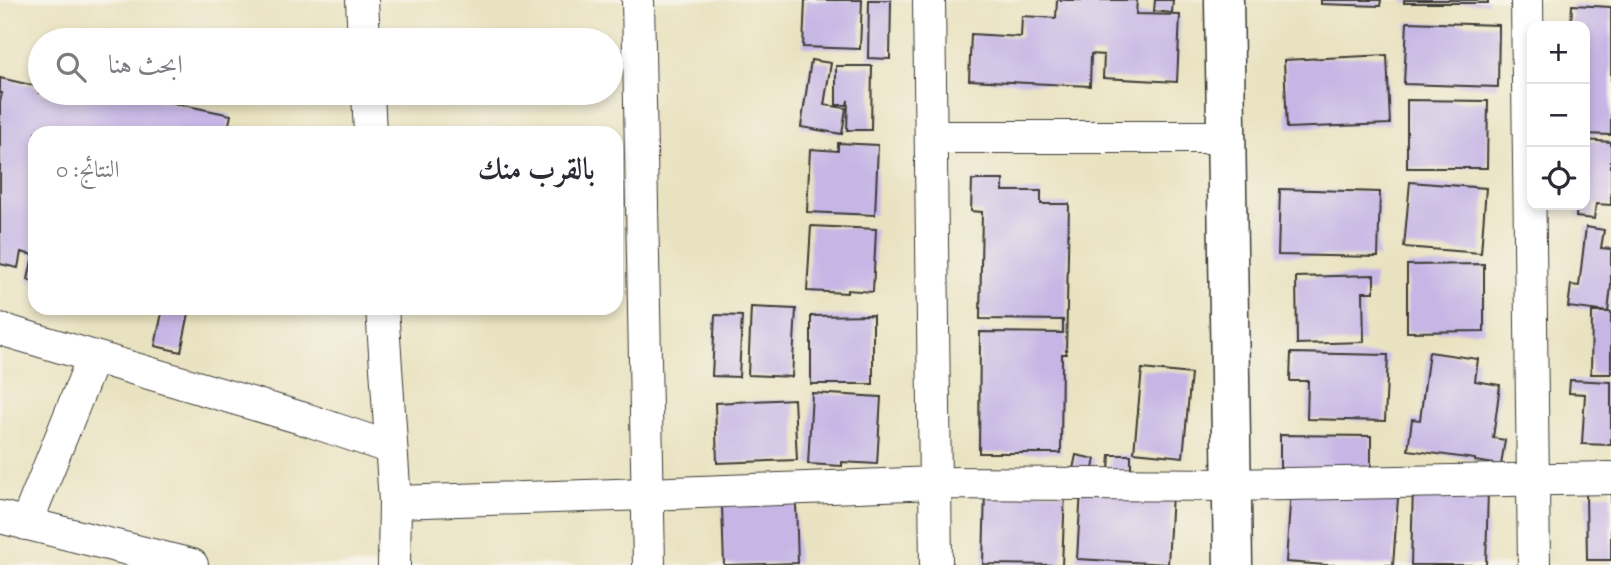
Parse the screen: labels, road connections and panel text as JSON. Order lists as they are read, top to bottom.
{
  "page": {
    "map_buttons": ["+", "−"],
    "search": "ابحث هنا",
    "heading": ["بالقرب منك", "النتائج: 0"]
  }
}
